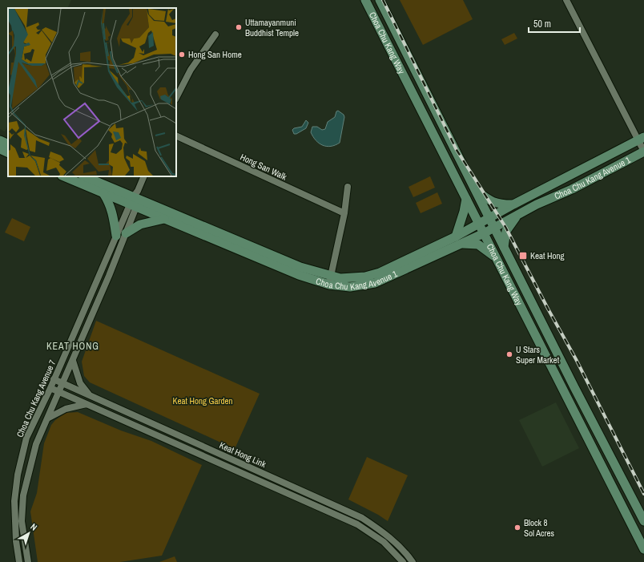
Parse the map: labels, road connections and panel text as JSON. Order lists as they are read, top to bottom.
{
  "streets": {
    "main road": ["Choa Chu Kang Way", "Choa Chu Kang Avenue 1"],
    "street": ["Hong San Walk", "Choa Chu Kang Avenue 7", "Keat Hong Link"]
  },
  "crossings": [
    ["Choa Chu Kang Way", "Choa Chu Kang Avenue 1"],
    ["Choa Chu Kang Avenue 1", "Choa Chu Kang Avenue 7"],
    ["Choa Chu Kang Avenue 7", "Keat Hong Link"]
  ],
  "districts": ["KEAT HONG"],
  "parks": ["Keat Hong Garden"],
  "places": {
    "other": [
      "Uttamayanmuni Buddhist Temple",
      "Hong San Home",
      "U Stars Super Market",
      "Block 8 Sol Acres"
    ],
    "transit": ["Keat Hong"]
  },
  "scale_bar": "50 m",
  "north": "top right"
}
